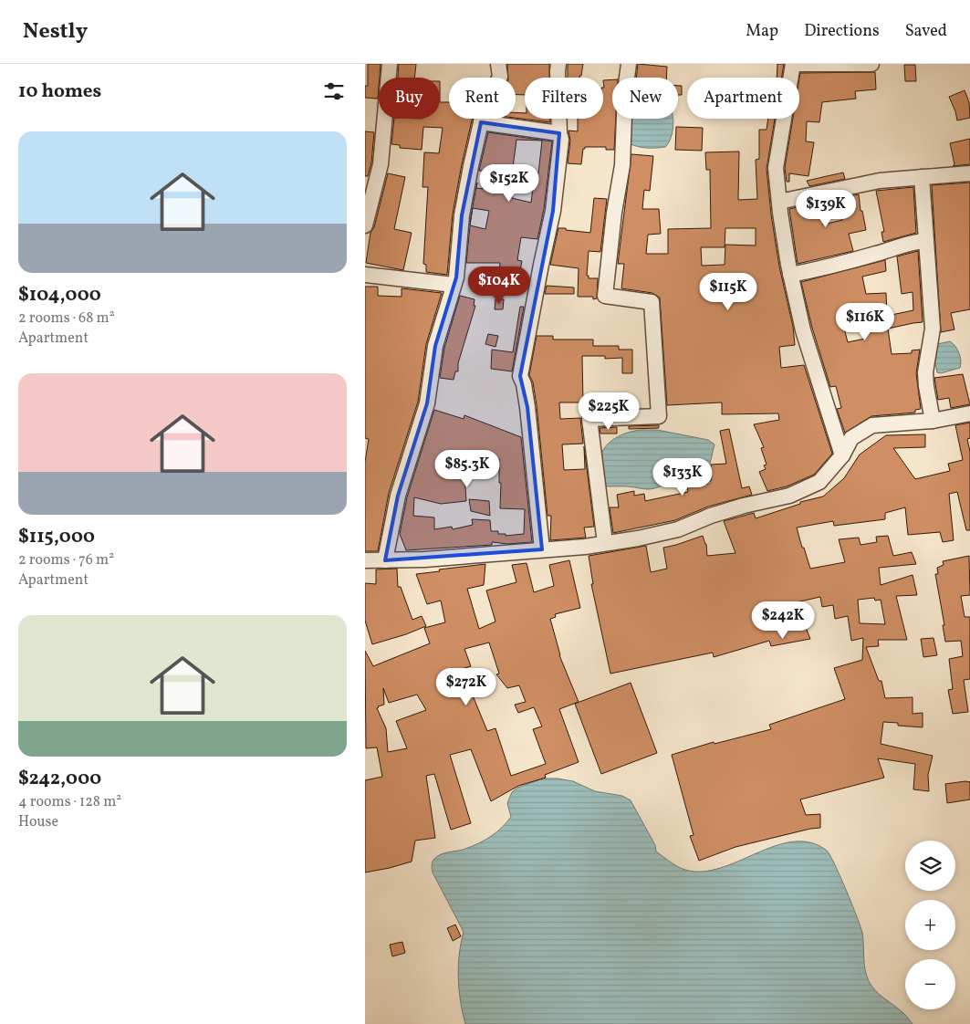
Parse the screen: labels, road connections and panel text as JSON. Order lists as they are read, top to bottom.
{
  "page": {
    "header": "Nestly",
    "nav": ["Map", "Directions", "Saved"],
    "heading": "10 homes",
    "chip": [
      "Buy",
      "Rent",
      "Filters",
      "New",
      "Apartment"
    ],
    "list": [
      {
        "name": "$104,000",
        "note": "2 rooms · 68 m² · Apartment"
      },
      {
        "name": "$115,000",
        "note": "2 rooms · 76 m² · Apartment"
      },
      {
        "name": "$242,000",
        "note": "4 rooms · 128 m² · House"
      }
    ],
    "price": [
      "$152K",
      "$139K",
      "$104K",
      "$115K",
      "$116K",
      "$225K",
      "$85.3K",
      "$133K",
      "$242K",
      "$272K"
    ],
    "map_buttons": ["+", "−"]
  }
}
